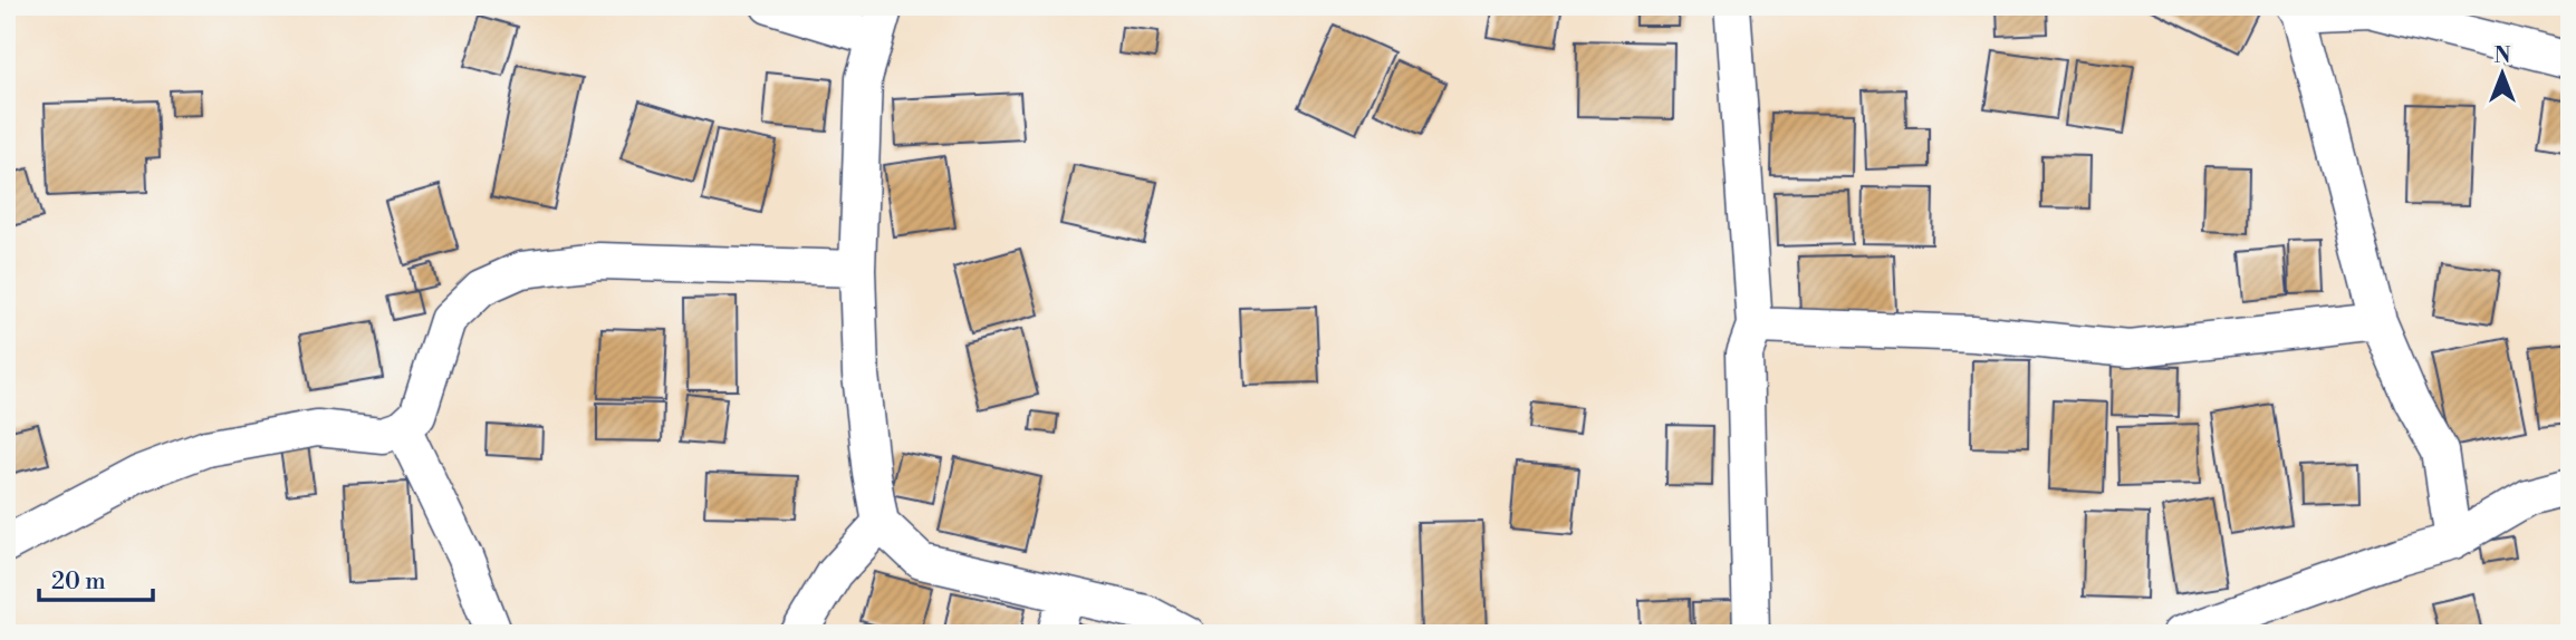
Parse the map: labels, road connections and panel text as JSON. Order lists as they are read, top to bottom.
{
  "scale_bar": "20 m",
  "north": "top"
}
